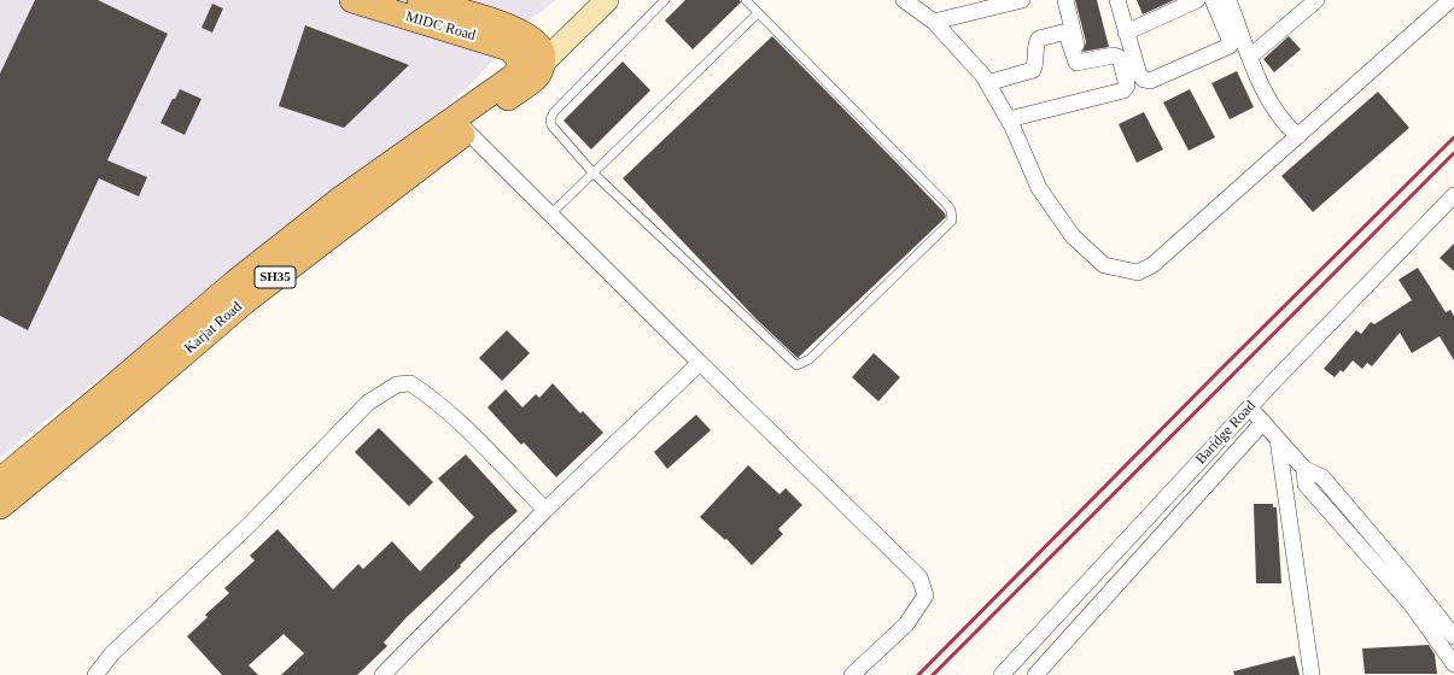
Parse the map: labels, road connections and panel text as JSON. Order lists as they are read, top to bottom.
{
  "streets": {
    "main road": ["MIDC Road", "SH35", "Karjat Road"],
    "street": ["Baridge Road"]
  },
  "crossings": [
    ["MIDC Road", "Karjat Road"]
  ]
}
